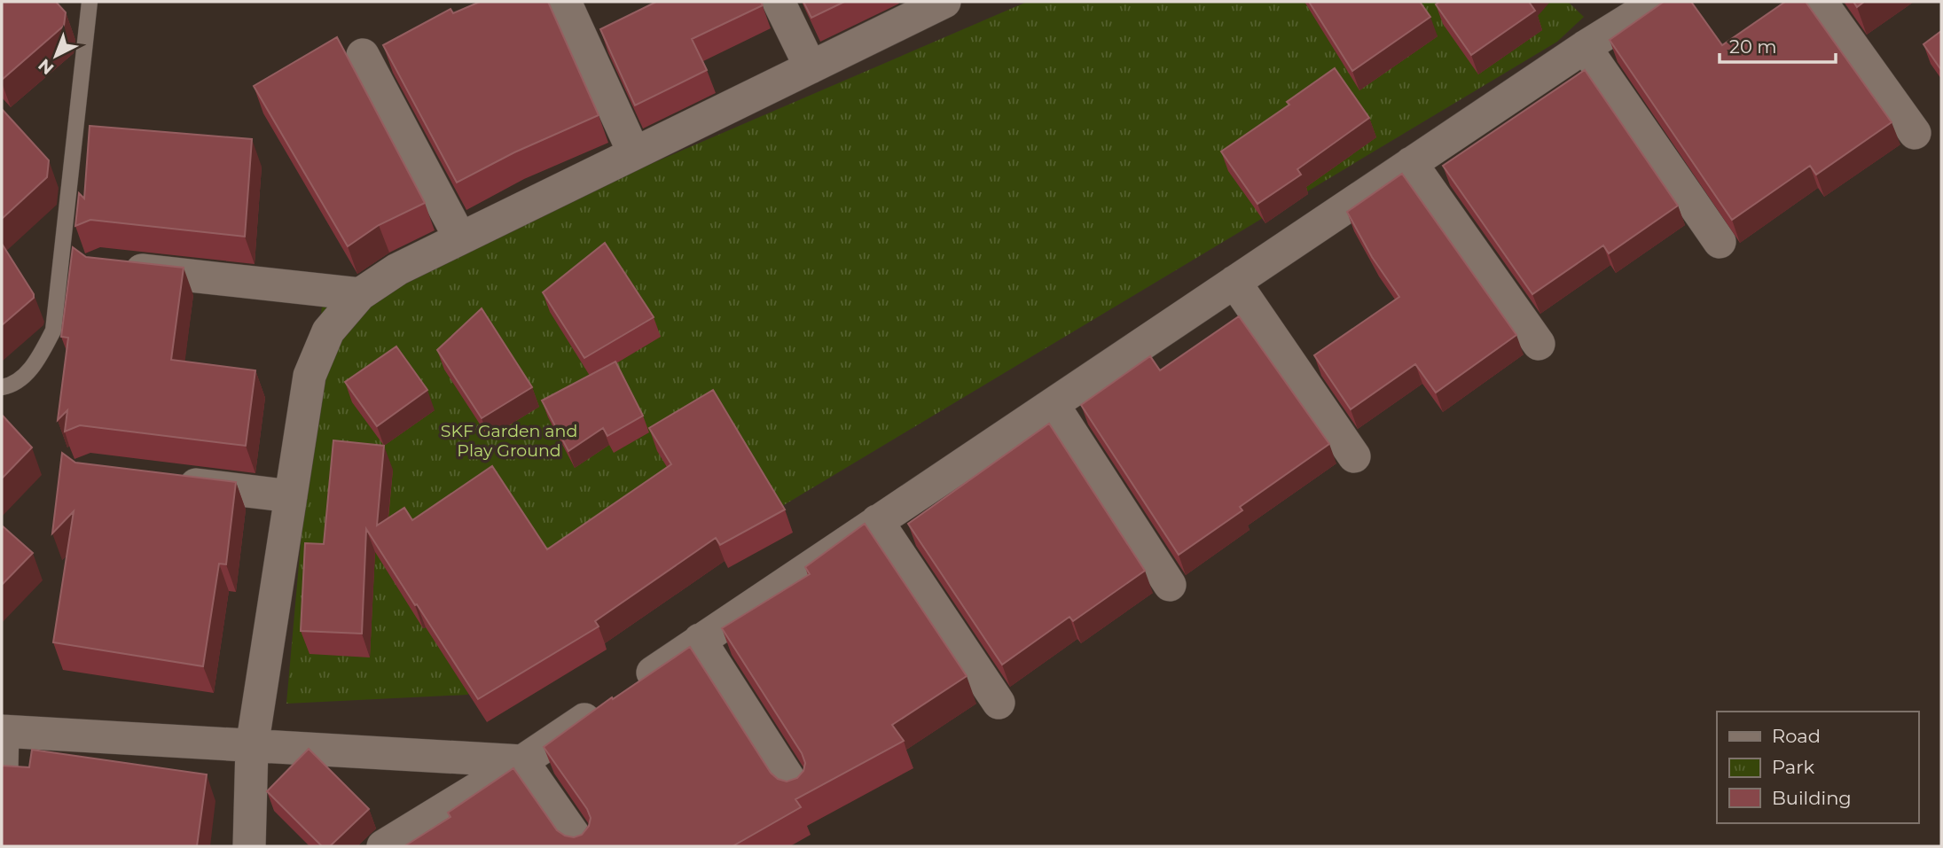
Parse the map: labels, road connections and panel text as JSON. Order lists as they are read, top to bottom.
{
  "parks": ["SKF Garden and Play Ground"],
  "legend": ["Road", "Park", "Building"],
  "scale_bar": "20 m",
  "north": "bottom left"
}
